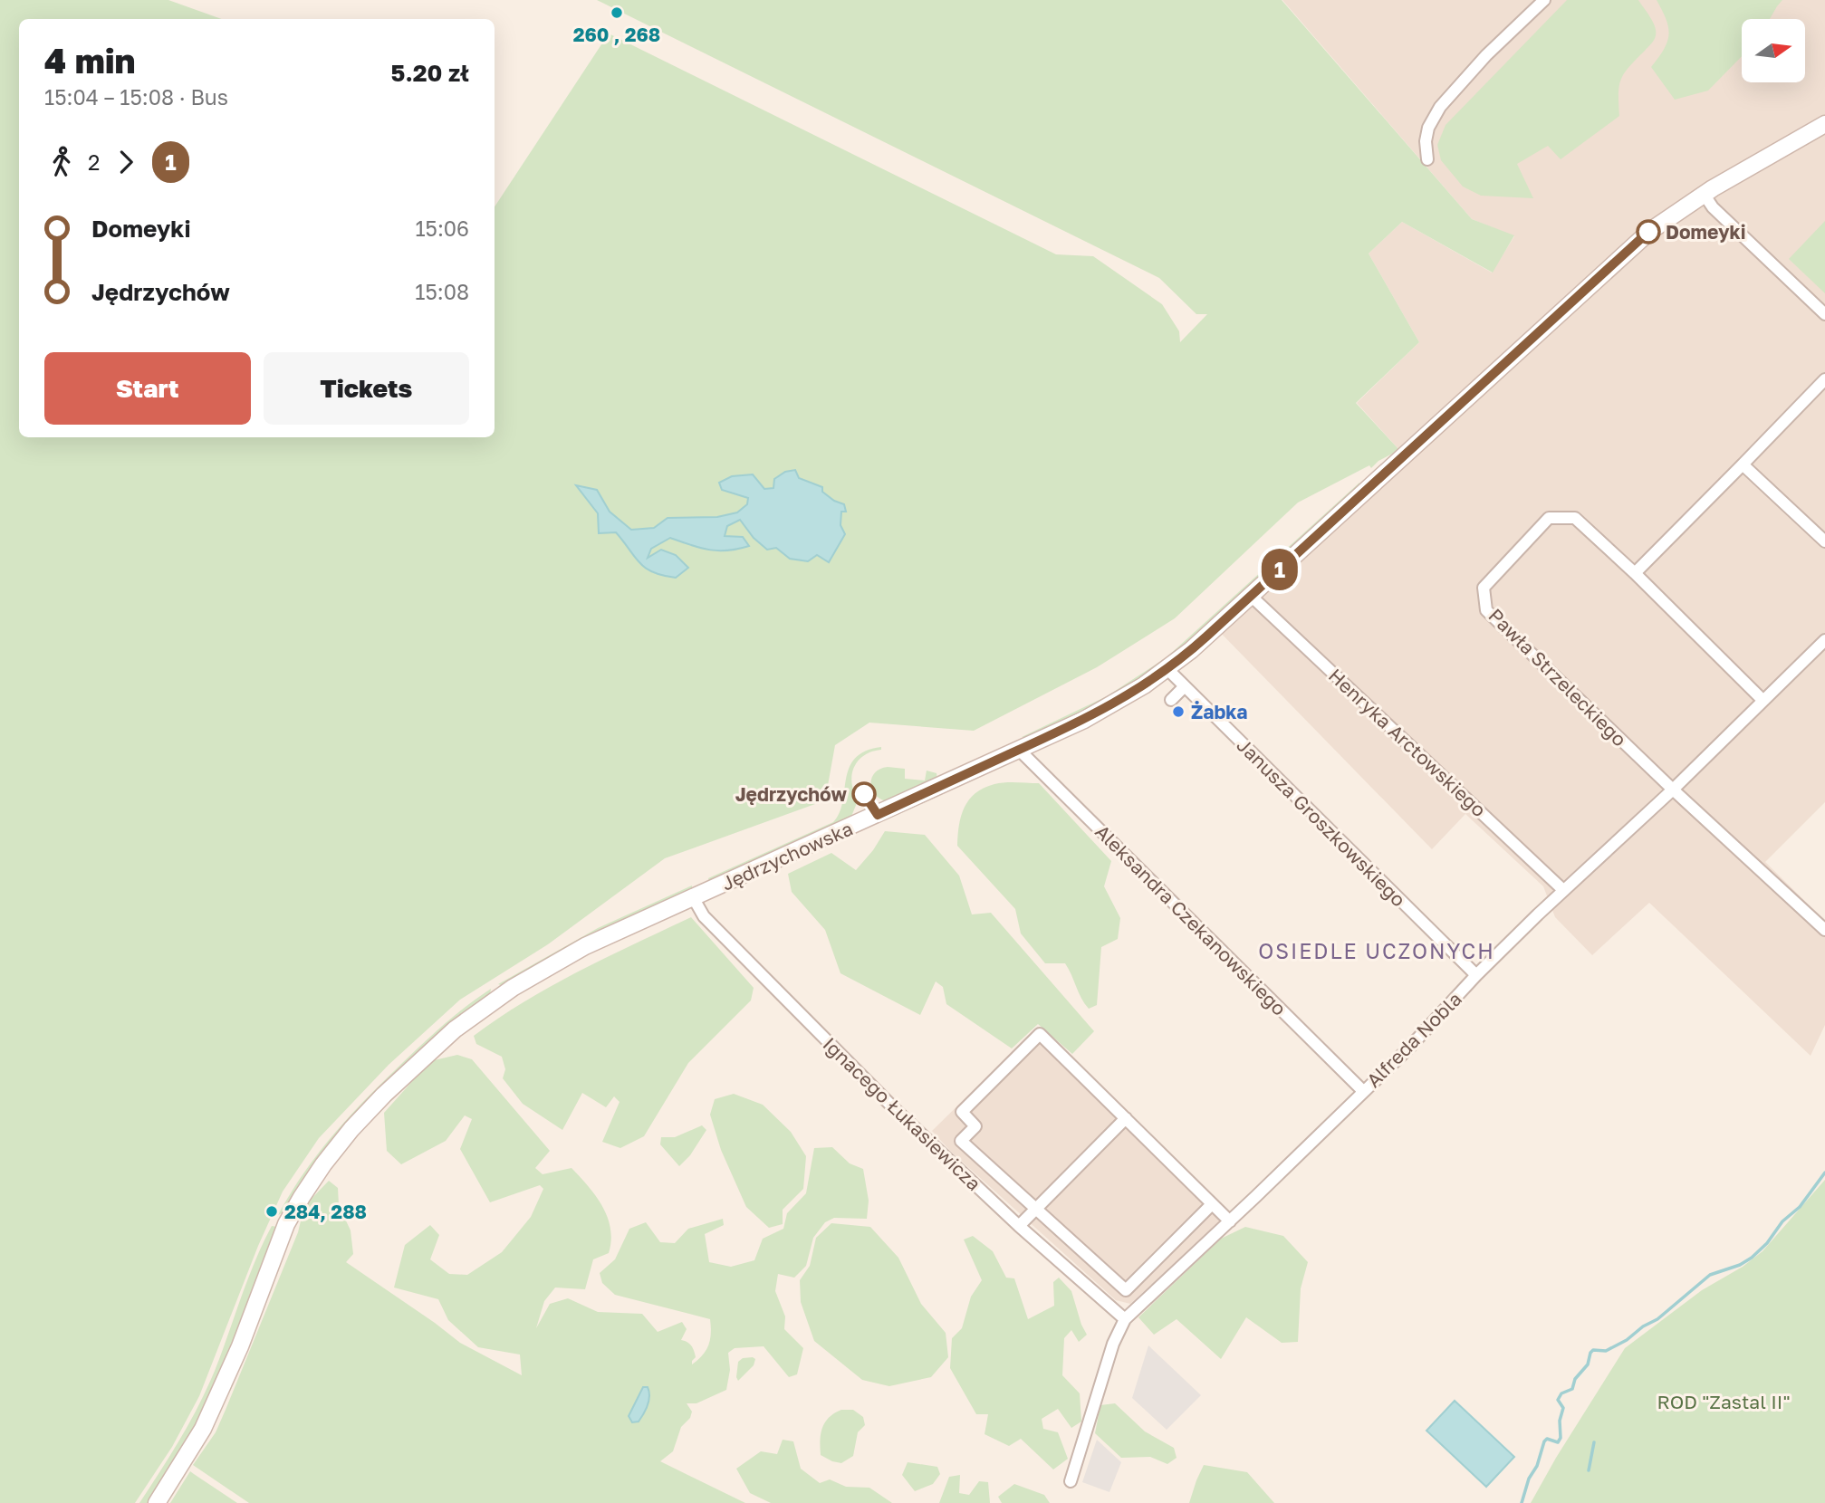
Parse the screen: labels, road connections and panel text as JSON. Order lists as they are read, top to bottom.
{
  "streets": {
    "main road": ["Jędrzychowska"],
    "street": [
      "Pawła Strzeleckiego",
      "Henryka Arctowskiego",
      "Janusza Groszkowskiego",
      "Aleksandra Czekanowskiego",
      "Alfreda Nobla",
      "Ignacego Łukasiewicza"
    ]
  },
  "crossings": [
    ["Pawła Strzeleckiego", "Alfreda Nobla"],
    ["Henryka Arctowskiego", "Jędrzychowska"],
    ["Henryka Arctowskiego", "Alfreda Nobla"],
    ["Janusza Groszkowskiego", "Jędrzychowska"],
    ["Janusza Groszkowskiego", "Alfreda Nobla"],
    ["Jędrzychowska", "Aleksandra Czekanowskiego"],
    ["Jędrzychowska", "Ignacego Łukasiewicza"],
    ["Aleksandra Czekanowskiego", "Alfreda Nobla"],
    ["Alfreda Nobla", "Ignacego Łukasiewicza"]
  ],
  "districts": ["OSIEDLE UCZONYCH"],
  "parks": ["ROD \"Zastal II\""],
  "places": [
    "260 , 268",
    "Domeyki",
    "Żabka",
    "Jędrzychów",
    "284, 288"
  ],
  "lines": ["bus line 1"],
  "north": "right",
  "page": {
    "on_map": "1",
    "heading": ["4 min", "15:04 – 15:08 · Bus", "5.20 zł"],
    "legs": ["2", "1"],
    "list": [
      {
        "name": "Domeyki",
        "value": "15:06"
      },
      {
        "name": "Jędrzychów",
        "value": "15:08"
      }
    ],
    "buttons": ["Start", "Tickets"]
  }
}
